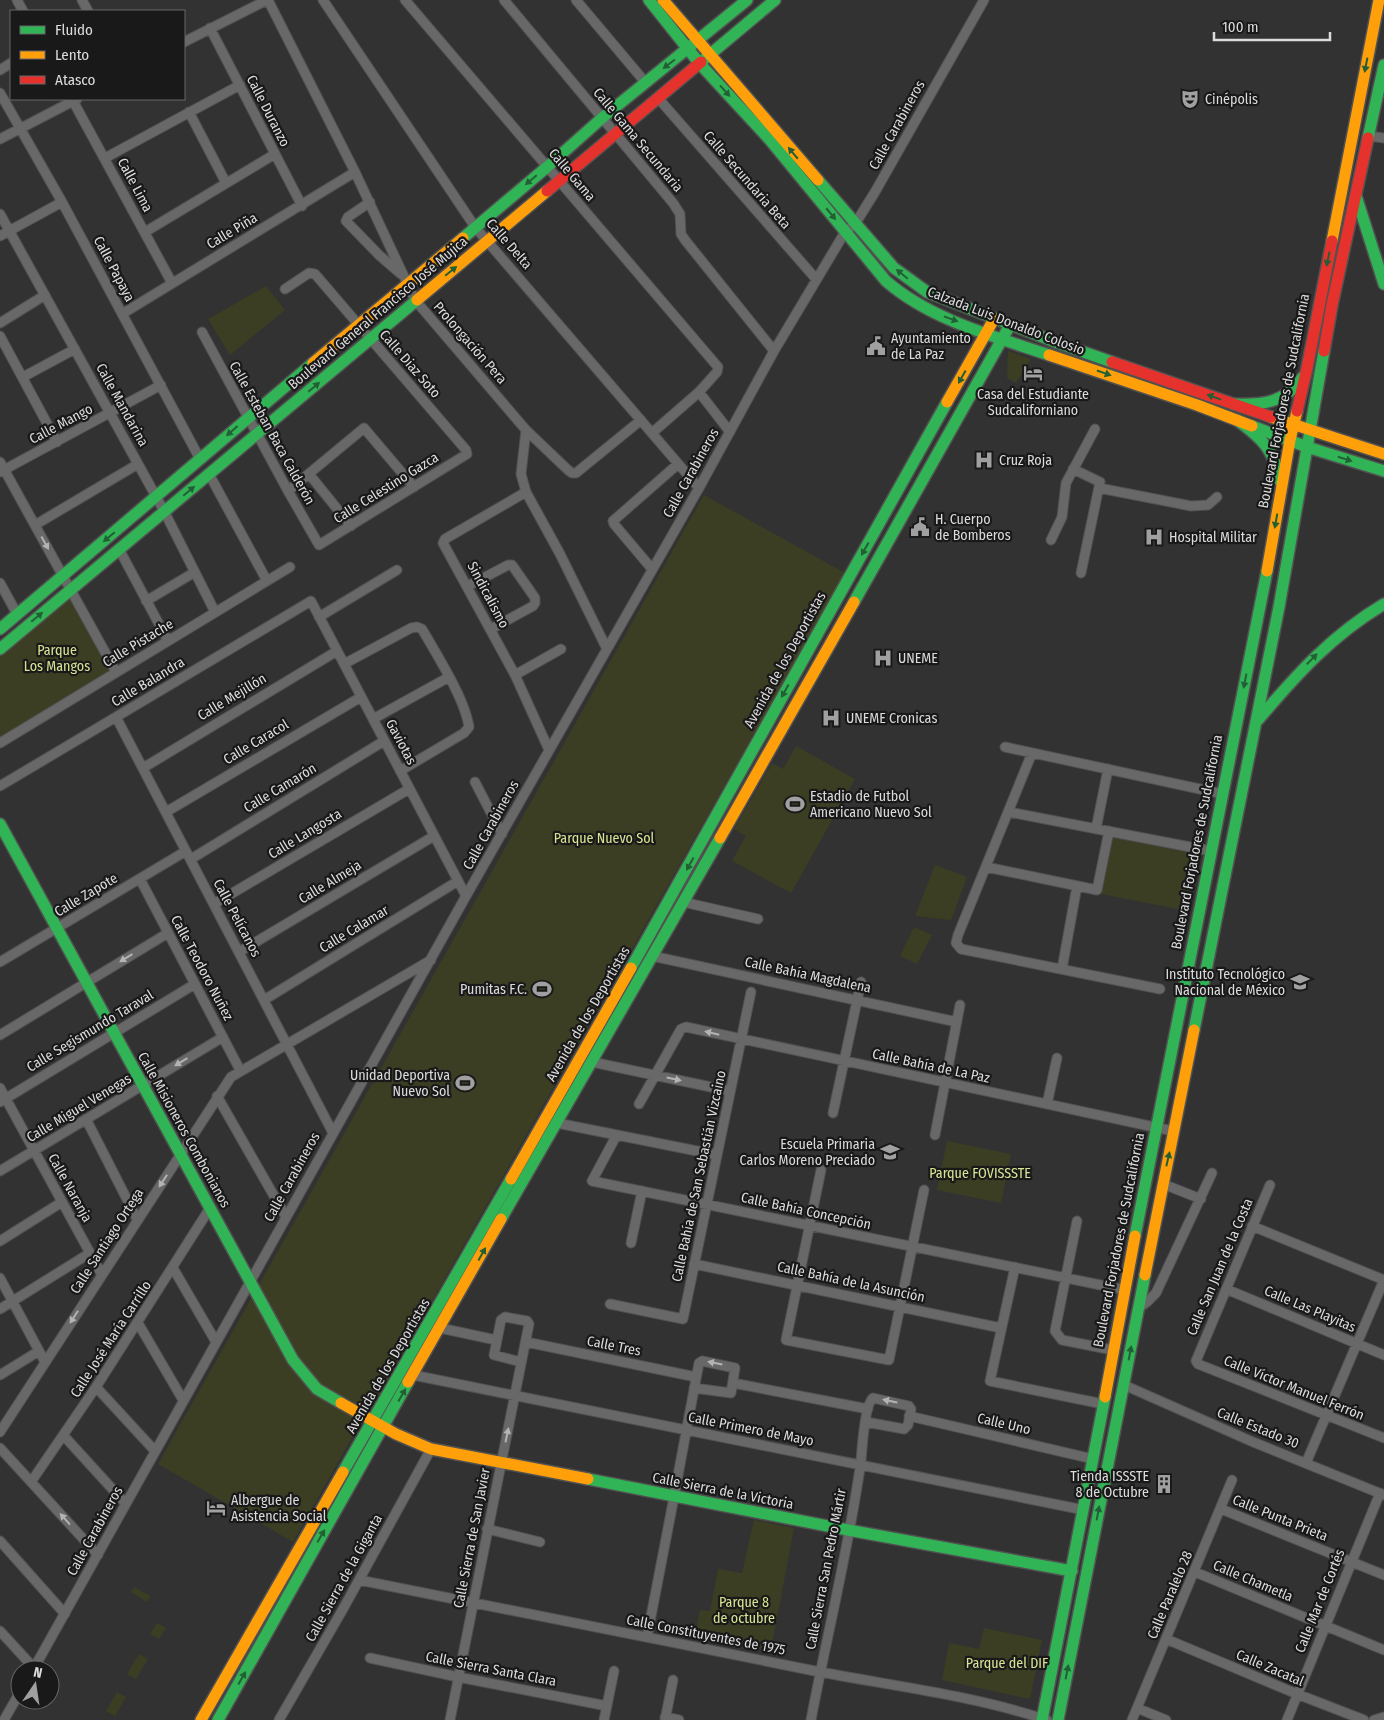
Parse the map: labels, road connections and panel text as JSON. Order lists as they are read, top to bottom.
{
  "streets": {
    "street": [
      "Calle Duranzo",
      "Calle Carabineros",
      "Calle Gama Secundaria",
      "Calle Gama",
      "Calle Secundaria Beta",
      "Calle Lima",
      "Calle Piña",
      "Calle Delta",
      "Calle Papaya",
      "Boulevard General Francisco José Mujica",
      "Calzada Luis Donaldo Colosio",
      "Prolongación Pera",
      "Calle Diaz Soto",
      "Boulevard Forjadores de Sudcalifornia",
      "Calle Mandarina",
      "Calle Mango",
      "Calle Esteban Baca Calderón",
      "Calle Celestino Gazca",
      "Sindicalismo",
      "Calle Pistache",
      "Avenida de los Deportistas",
      "Calle Balandra",
      "Calle Mejillón",
      "Calle Caracol",
      "Gaviotas",
      "Calle Camarón",
      "Calle Langosta",
      "Calle Almeja",
      "Calle Zapote",
      "Calle Pelícanos",
      "Calle Calamar",
      "Calle Teodoro Nuñez",
      "Calle Bahía Magdalena",
      "Calle Segismundo Taraval",
      "Calle Bahía de La Paz",
      "Calle Miguel Venegas",
      "Calle Misioneros Combonianos",
      "Calle Bahía de San Sebastián Vizcaino",
      "Calle Naranja",
      "Calle Bahía Concepción",
      "Calle Santiago Ortega",
      "Calle San Juan de la Costa",
      "Calle Bahía de la Asunción",
      "Calle Las Playitas",
      "Calle José María Carrillo",
      "Calle Tres",
      "Calle Víctor Manuel Ferrón",
      "Calle Uno",
      "Calle Estado 30",
      "Calle Primero de Mayo",
      "Calle Sierra de la Victoria",
      "Calle Punta Prieta",
      "Calle Sierra de San Javier",
      "Calle Sierra San Pedro Mártir",
      "Calle Sierra de la Giganta",
      "Calle Chametla",
      "Calle Paralelo 28",
      "Calle Mar de Cortés",
      "Calle Constituyentes de 1975",
      "Calle Zacatal",
      "Calle Sierra Santa Clara"
    ]
  },
  "crossings": [
    ["Calle Duranzo", "Calle Piña"],
    ["Calle Carabineros", "Calle Gama Secundaria"],
    ["Calle Carabineros", "Calle Secundaria Beta"],
    ["Calle Carabineros", "Calle Delta"],
    ["Calle Carabineros", "Calzada Luis Donaldo Colosio"],
    ["Calle Carabineros", "Sindicalismo"],
    ["Calle Carabineros", "Gaviotas"],
    ["Calle Carabineros", "Calle Pelícanos"],
    ["Calle Carabineros", "Calle Misioneros Combonianos"],
    ["Calle Carabineros", "Calle Santiago Ortega"],
    ["Calle Gama Secundaria", "Boulevard General Francisco José Mujica"],
    ["Calle Gama", "Boulevard General Francisco José Mujica"],
    ["Calle Secundaria Beta", "Boulevard General Francisco José Mujica"],
    ["Calle Lima", "Calle Piña"],
    ["Calle Piña", "Calle Papaya"],
    ["Calle Piña", "Prolongación Pera"],
    ["Calle Delta", "Boulevard General Francisco José Mujica"],
    ["Calle Delta", "Prolongación Pera"],
    ["Calle Papaya", "Boulevard General Francisco José Mujica"],
    ["Calle Papaya", "Calle Mango"],
    ["Boulevard General Francisco José Mujica", "Calzada Luis Donaldo Colosio"],
    ["Boulevard General Francisco José Mujica", "Prolongación Pera"],
    ["Boulevard General Francisco José Mujica", "Calle Diaz Soto"],
    ["Boulevard General Francisco José Mujica", "Calle Mandarina"],
    ["Boulevard General Francisco José Mujica", "Calle Esteban Baca Calderón"],
    ["Calzada Luis Donaldo Colosio", "Boulevard Forjadores de Sudcalifornia"],
    ["Calzada Luis Donaldo Colosio", "Avenida de los Deportistas"],
    ["Calle Diaz Soto", "Calle Celestino Gazca"],
    ["Boulevard Forjadores de Sudcalifornia", "Calle Bahía de La Paz"],
    ["Boulevard Forjadores de Sudcalifornia", "Calle Bahía Concepción"],
    ["Boulevard Forjadores de Sudcalifornia", "Calle Uno"],
    ["Boulevard Forjadores de Sudcalifornia", "Calle Primero de Mayo"],
    ["Boulevard Forjadores de Sudcalifornia", "Calle Sierra de la Victoria"],
    ["Boulevard Forjadores de Sudcalifornia", "Calle Constituyentes de 1975"],
    ["Calle Mandarina", "Calle Mango"],
    ["Calle Mandarina", "Calle Pistache"],
    ["Calle Esteban Baca Calderón", "Calle Celestino Gazca"],
    ["Avenida de los Deportistas", "Calle Bahía Magdalena"],
    ["Avenida de los Deportistas", "Calle Misioneros Combonianos"],
    ["Avenida de los Deportistas", "Calle Primero de Mayo"],
    ["Avenida de los Deportistas", "Calle Sierra de la Victoria"],
    ["Calle Balandra", "Gaviotas"],
    ["Calle Balandra", "Calle Pelícanos"],
    ["Calle Mejillón", "Gaviotas"],
    ["Calle Mejillón", "Calle Pelícanos"],
    ["Calle Caracol", "Gaviotas"],
    ["Calle Caracol", "Calle Pelícanos"],
    ["Gaviotas", "Calle Camarón"],
    ["Gaviotas", "Calle Langosta"],
    ["Gaviotas", "Calle Almeja"],
    ["Gaviotas", "Calle Calamar"],
    ["Calle Camarón", "Calle Zapote"],
    ["Calle Camarón", "Calle Pelícanos"],
    ["Calle Langosta", "Calle Pelícanos"],
    ["Calle Almeja", "Calle Pelícanos"],
    ["Calle Zapote", "Calle Pelícanos"],
    ["Calle Zapote", "Calle Teodoro Nuñez"],
    ["Calle Zapote", "Calle Misioneros Combonianos"],
    ["Calle Pelícanos", "Calle Calamar"],
    ["Calle Pelícanos", "Calle Santiago Ortega"],
    ["Calle Teodoro Nuñez", "Calle Segismundo Taraval"],
    ["Calle Teodoro Nuñez", "Calle Miguel Venegas"],
    ["Calle Teodoro Nuñez", "Calle Santiago Ortega"],
    ["Calle Segismundo Taraval", "Calle Misioneros Combonianos"],
    ["Calle Segismundo Taraval", "Calle Naranja"],
    ["Calle Bahía de La Paz", "Calle Bahía de San Sebastián Vizcaino"],
    ["Calle Miguel Venegas", "Calle Misioneros Combonianos"],
    ["Calle Miguel Venegas", "Calle Naranja"],
    ["Calle Misioneros Combonianos", "Calle Santiago Ortega"],
    ["Calle Misioneros Combonianos", "Calle José María Carrillo"],
    ["Calle Misioneros Combonianos", "Calle Sierra de la Victoria"],
    ["Calle Bahía de San Sebastián Vizcaino", "Calle Bahía Concepción"],
    ["Calle Bahía de San Sebastián Vizcaino", "Calle Bahía de la Asunción"],
    ["Calle Naranja", "Calle Santiago Ortega"],
    ["Calle San Juan de la Costa", "Calle Las Playitas"],
    ["Calle San Juan de la Costa", "Calle Víctor Manuel Ferrón"],
    ["Calle Tres", "Calle Sierra de San Javier"],
    ["Calle Estado 30", "Calle Mar de Cortés"],
    ["Calle Primero de Mayo", "Calle Sierra de San Javier"],
    ["Calle Primero de Mayo", "Calle Sierra San Pedro Mártir"],
    ["Calle Sierra de la Victoria", "Calle Sierra de San Javier"],
    ["Calle Sierra de la Victoria", "Calle Sierra San Pedro Mártir"],
    ["Calle Sierra de la Victoria", "Calle Sierra de la Giganta"],
    ["Calle Punta Prieta", "Calle Paralelo 28"],
    ["Calle Punta Prieta", "Calle Mar de Cortés"],
    ["Calle Sierra de San Javier", "Calle Constituyentes de 1975"],
    ["Calle Sierra de San Javier", "Calle Sierra Santa Clara"],
    ["Calle Sierra San Pedro Mártir", "Calle Constituyentes de 1975"],
    ["Calle Sierra de la Giganta", "Calle Constituyentes de 1975"],
    ["Calle Chametla", "Calle Paralelo 28"],
    ["Calle Chametla", "Calle Mar de Cortés"],
    ["Calle Paralelo 28", "Calle Zacatal"],
    ["Calle Mar de Cortés", "Calle Zacatal"]
  ],
  "one_way": ["Calle Miguel Venegas"],
  "parks": [
    "Parque Los Mangos",
    "Parque Nuevo Sol",
    "Parque FOVISSSTE",
    "Parque 8 de octubre",
    "Parque del DIF"
  ],
  "places": {
    "theatre": ["Cinépolis"],
    "public building": ["Ayuntamiento de La Paz", "H. Cuerpo de Bomberos"],
    "hotel": ["Casa del Estudiante Sudcaliforniano", "Albergue de Asistencia Social"],
    "hospital": [
      "Cruz Roja",
      "Hospital Militar",
      "UNEME",
      "UNEME Cronicas"
    ],
    "sports": ["Estadio de Futbol Americano Nuevo Sol", "Pumitas F.C.", "Unidad Deportiva Nuevo Sol"],
    "school or university": ["Instituto Tecnológico Nacional de México", "Escuela Primaria Carlos Moreno Preciado"],
    "building": ["Tienda ISSSTE 8 de Octubre"]
  },
  "legend": ["Fluido", "Lento", "Atasco"],
  "scale_bar": "100 m",
  "north": "top"
}
